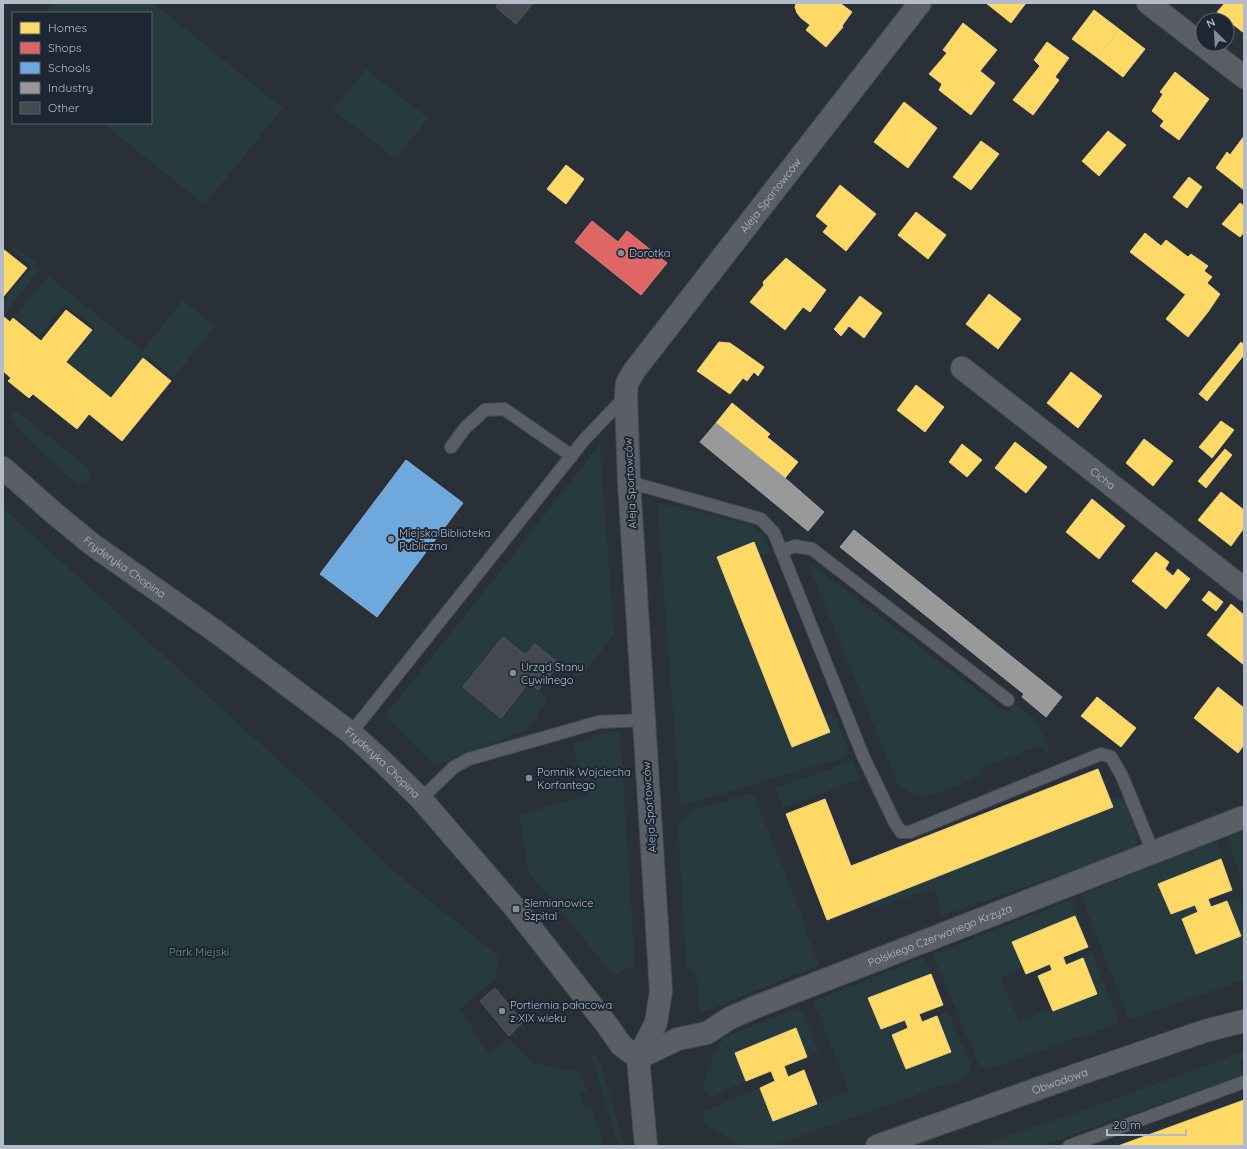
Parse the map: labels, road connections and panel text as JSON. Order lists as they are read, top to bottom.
{
  "streets": {
    "street": [
      "Aleja Sportowców",
      "Cicha",
      "Fryderyka Chopina",
      "Polskiego Czerwonego Krzyża",
      "Obwodowa"
    ]
  },
  "crossings": [
    ["Aleja Sportowców", "Fryderyka Chopina"],
    ["Aleja Sportowców", "Polskiego Czerwonego Krzyża"],
    ["Fryderyka Chopina", "Polskiego Czerwonego Krzyża"]
  ],
  "parks": ["Park Miejski"],
  "places": {
    "other": [
      "Dorotka",
      "Miejska Biblioteka Publiczna",
      "Urząd Stanu Cywilnego",
      "Pomnik Wojciecha Korfantego",
      "Portiernia pałacowa z XIX wieku"
    ],
    "transit": ["Siemianowice Szpital"]
  },
  "legend": [
    "Homes",
    "Shops",
    "Schools",
    "Industry",
    "Other"
  ],
  "scale_bar": "20 m",
  "north": "top left"
}
